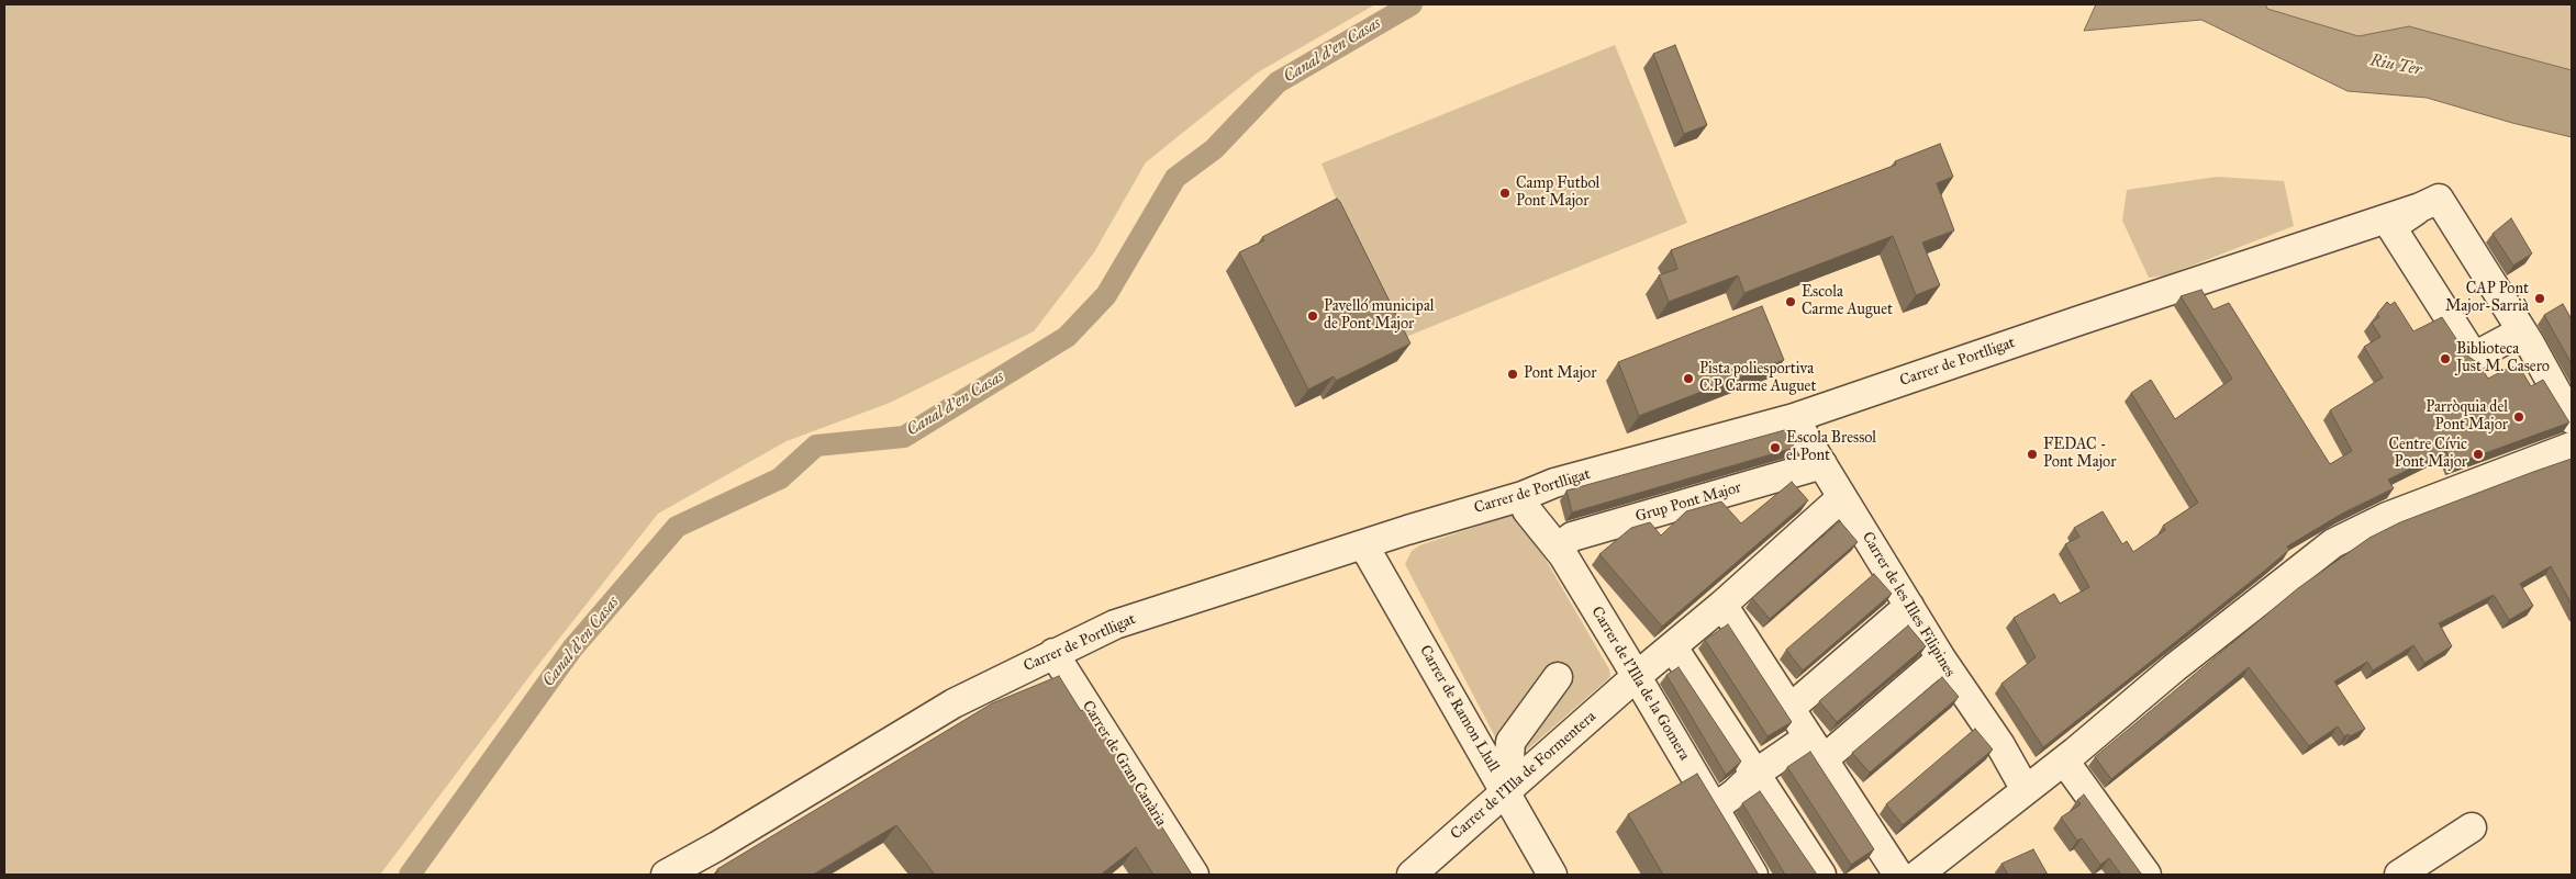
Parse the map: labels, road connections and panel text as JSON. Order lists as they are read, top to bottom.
{
  "streets": {
    "street": [
      "Carrer de Portlligat",
      "Grup Pont Major",
      "Carrer de les Illes Filipines",
      "Carrer de l'Illa de la Gomera",
      "Carrer de Ramon Llull",
      "Carrer de Gran Canària",
      "Carrer de l'Illa de Formentera"
    ]
  },
  "crossings": [
    ["Carrer de Portlligat", "Carrer de les Illes Filipines"],
    ["Carrer de Portlligat", "Carrer de l'Illa de la Gomera"],
    ["Carrer de Portlligat", "Carrer de Ramon Llull"],
    ["Carrer de Portlligat", "Carrer de Gran Canària"],
    ["Grup Pont Major", "Carrer de les Illes Filipines"],
    ["Grup Pont Major", "Carrer de l'Illa de la Gomera"],
    ["Carrer de l'Illa de la Gomera", "Carrer de l'Illa de Formentera"],
    ["Carrer de Ramon Llull", "Carrer de l'Illa de Formentera"]
  ],
  "water": ["Canal d'en Casas", "Riu Ter"],
  "places": [
    "Camp Futbol Pont Major",
    "CAP Pont Major-Sarrià",
    "Escola Carme Auguet",
    "Pavelló municipal de Pont Major",
    "Biblioteca Just M. Casero",
    "Pont Major",
    "Pista poliesportiva C.P Carme Auguet",
    "Parròquia del Pont Major",
    "Escola Bressol el Pont",
    "FEDAC - Pont Major",
    "Centre Cívic Pont Major"
  ]
}
